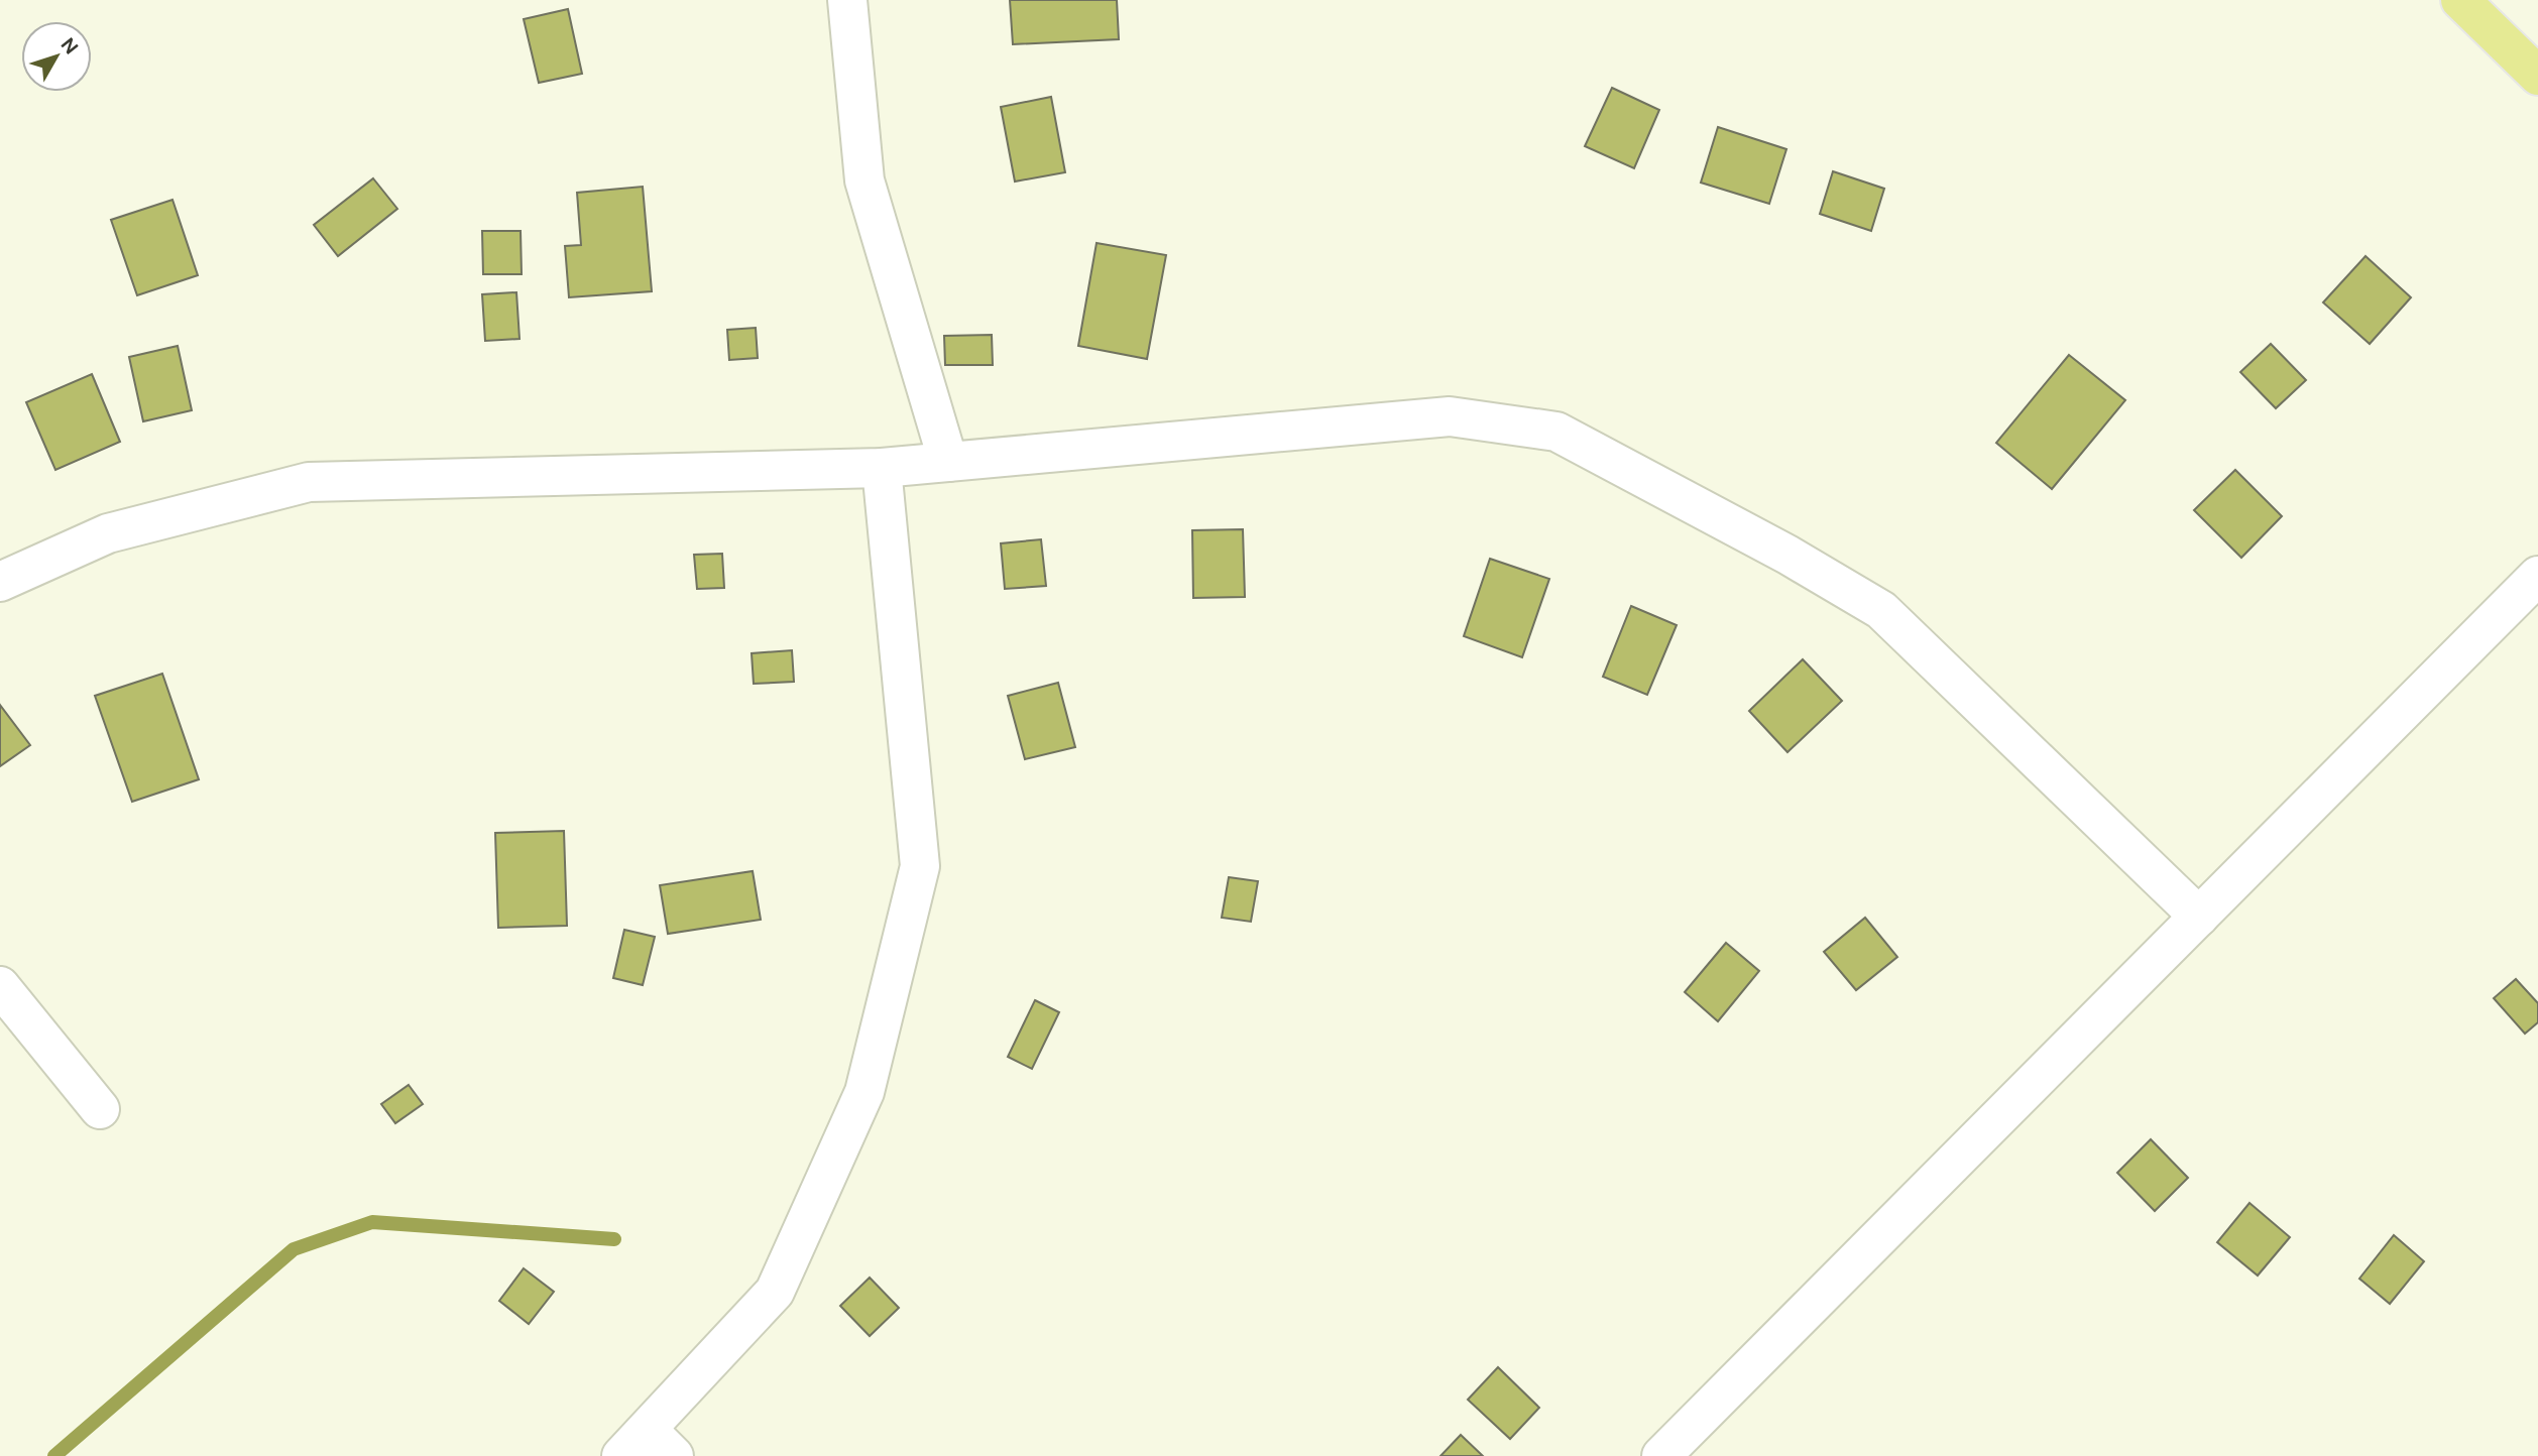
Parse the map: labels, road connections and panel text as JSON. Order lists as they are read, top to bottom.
{
  "north": "top right"
}
